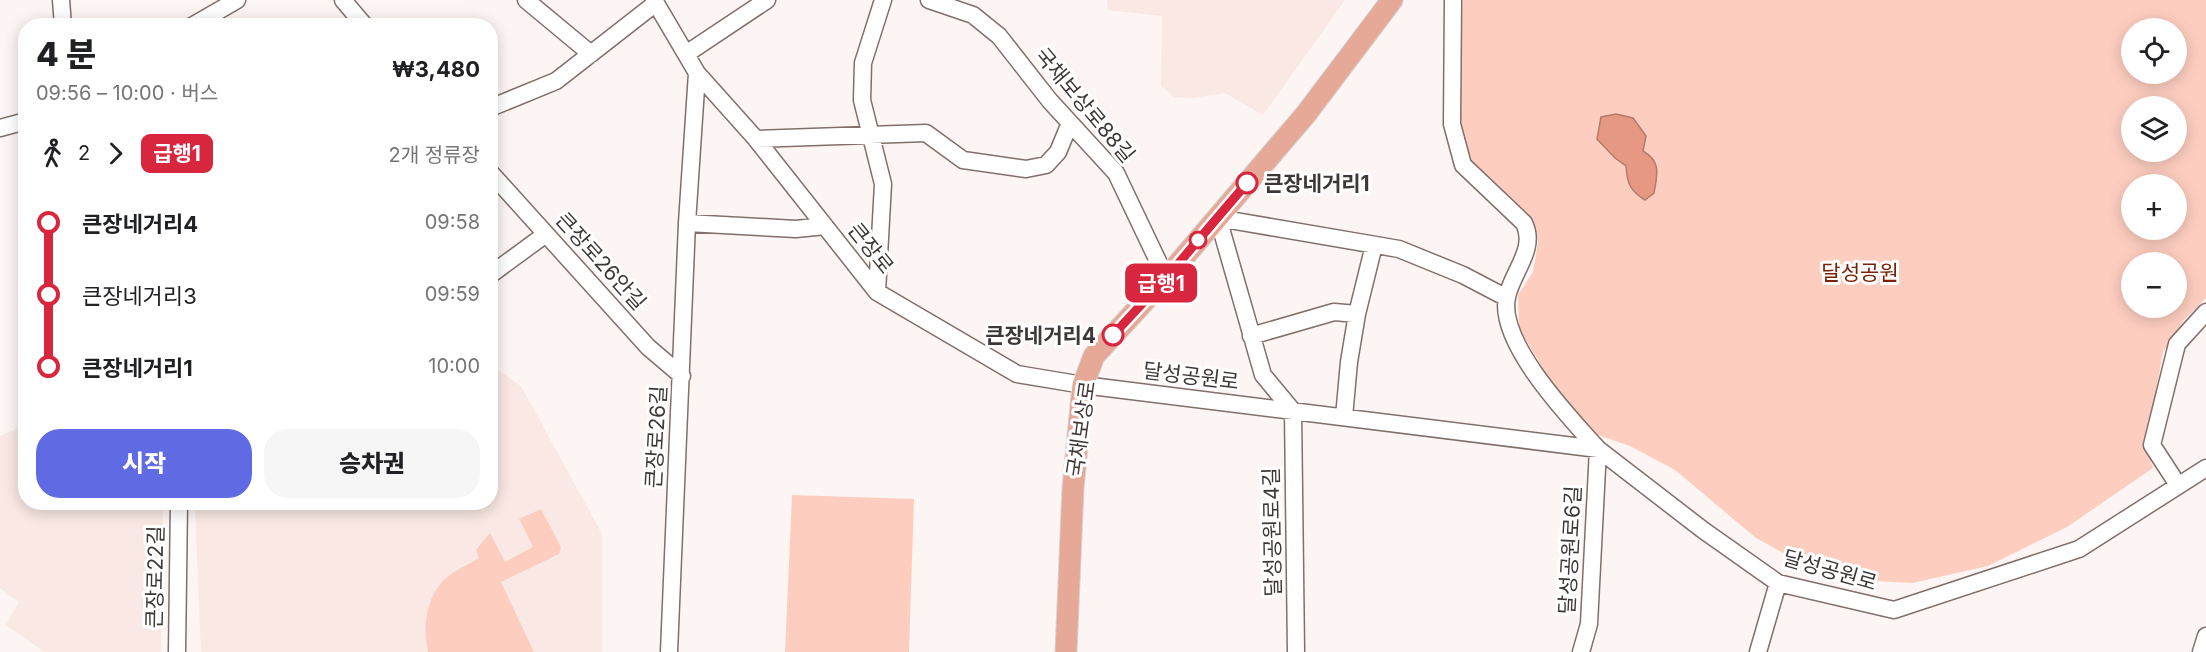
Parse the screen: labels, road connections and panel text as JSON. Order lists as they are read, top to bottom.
{
  "streets": {
    "main road": ["국채보상로"],
    "street": [
      "국채보상로88길",
      "큰장로",
      "큰장로26안길",
      "달성공원로",
      "큰장로26길",
      "달성공원로4길",
      "달성공원로6길",
      "큰장로22길"
    ]
  },
  "crossings": [
    ["국채보상로88길", "국채보상로"],
    ["큰장로", "달성공원로"],
    ["큰장로", "국채보상로"],
    ["큰장로", "큰장로26길"],
    ["큰장로26안길", "큰장로26길"],
    ["달성공원로", "국채보상로"],
    ["달성공원로", "달성공원로4길"],
    ["달성공원로", "달성공원로6길"]
  ],
  "parks": ["달성공원"],
  "places": ["큰장네거리1", "큰장네거리4"],
  "lines": ["bus line 급행1"],
  "page": {
    "on_map": "급행1",
    "map_buttons": ["+", "−"],
    "heading": ["4 분", "09:56 – 10:00 · 버스", "₩3,480"],
    "legs": ["2", "급행1", "2개 정류장"],
    "list": [
      {
        "name": "큰장네거리4",
        "value": "09:58"
      },
      {
        "name": "큰장네거리3",
        "value": "09:59"
      },
      {
        "name": "큰장네거리1",
        "value": "10:00"
      }
    ],
    "buttons": ["시작", "승차권"]
  }
}
